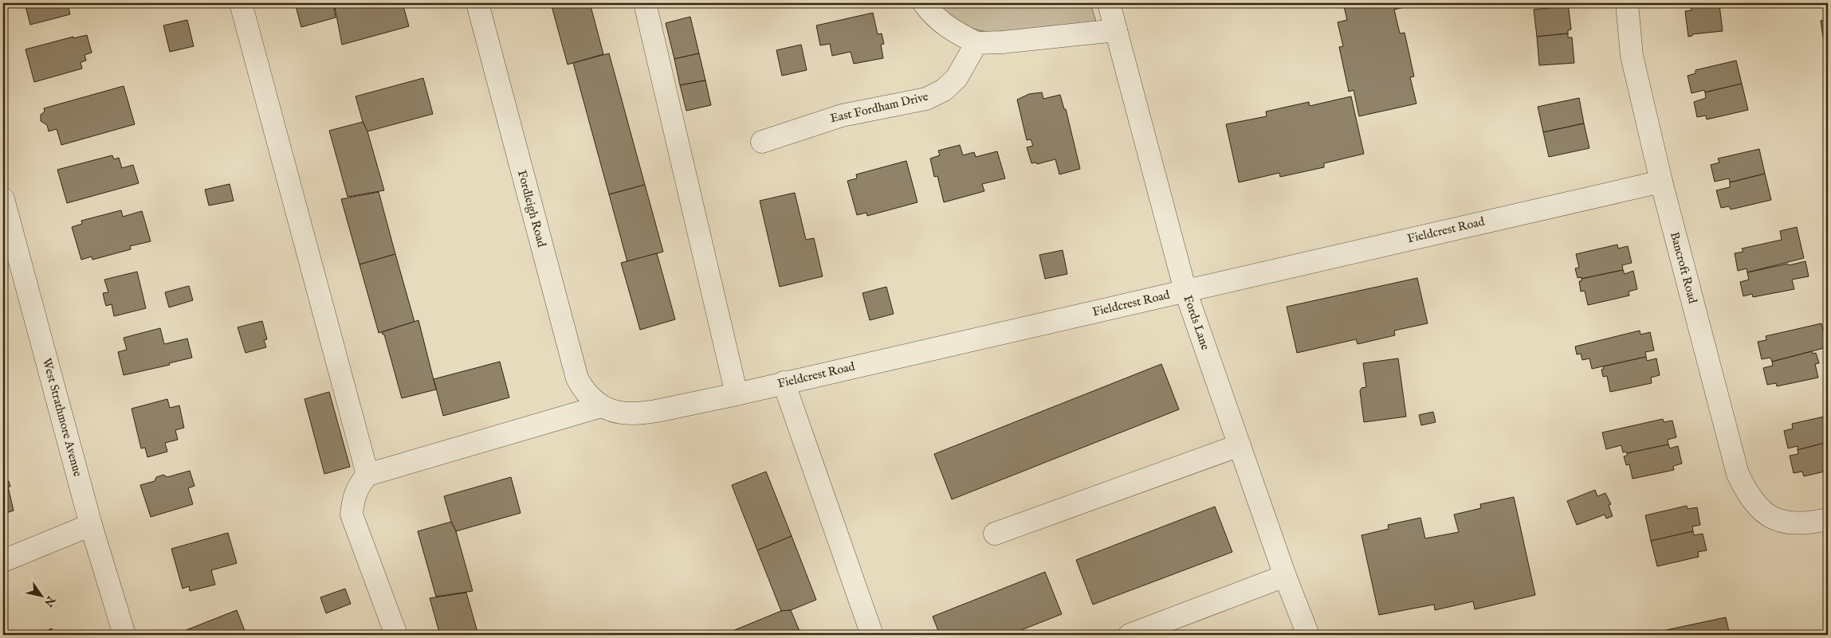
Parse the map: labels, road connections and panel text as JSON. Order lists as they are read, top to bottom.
{
  "streets": {
    "street": [
      "East Fordham Drive",
      "Fordleigh Road",
      "Fieldcrest Road",
      "Bancroft Road",
      "Fords Lane",
      "West Strathmore Avenue"
    ]
  },
  "crossings": [
    ["Fordleigh Road", "Fieldcrest Road"],
    ["Fieldcrest Road", "Bancroft Road"],
    ["Fieldcrest Road", "Fords Lane"]
  ],
  "north": "bottom right"
}
